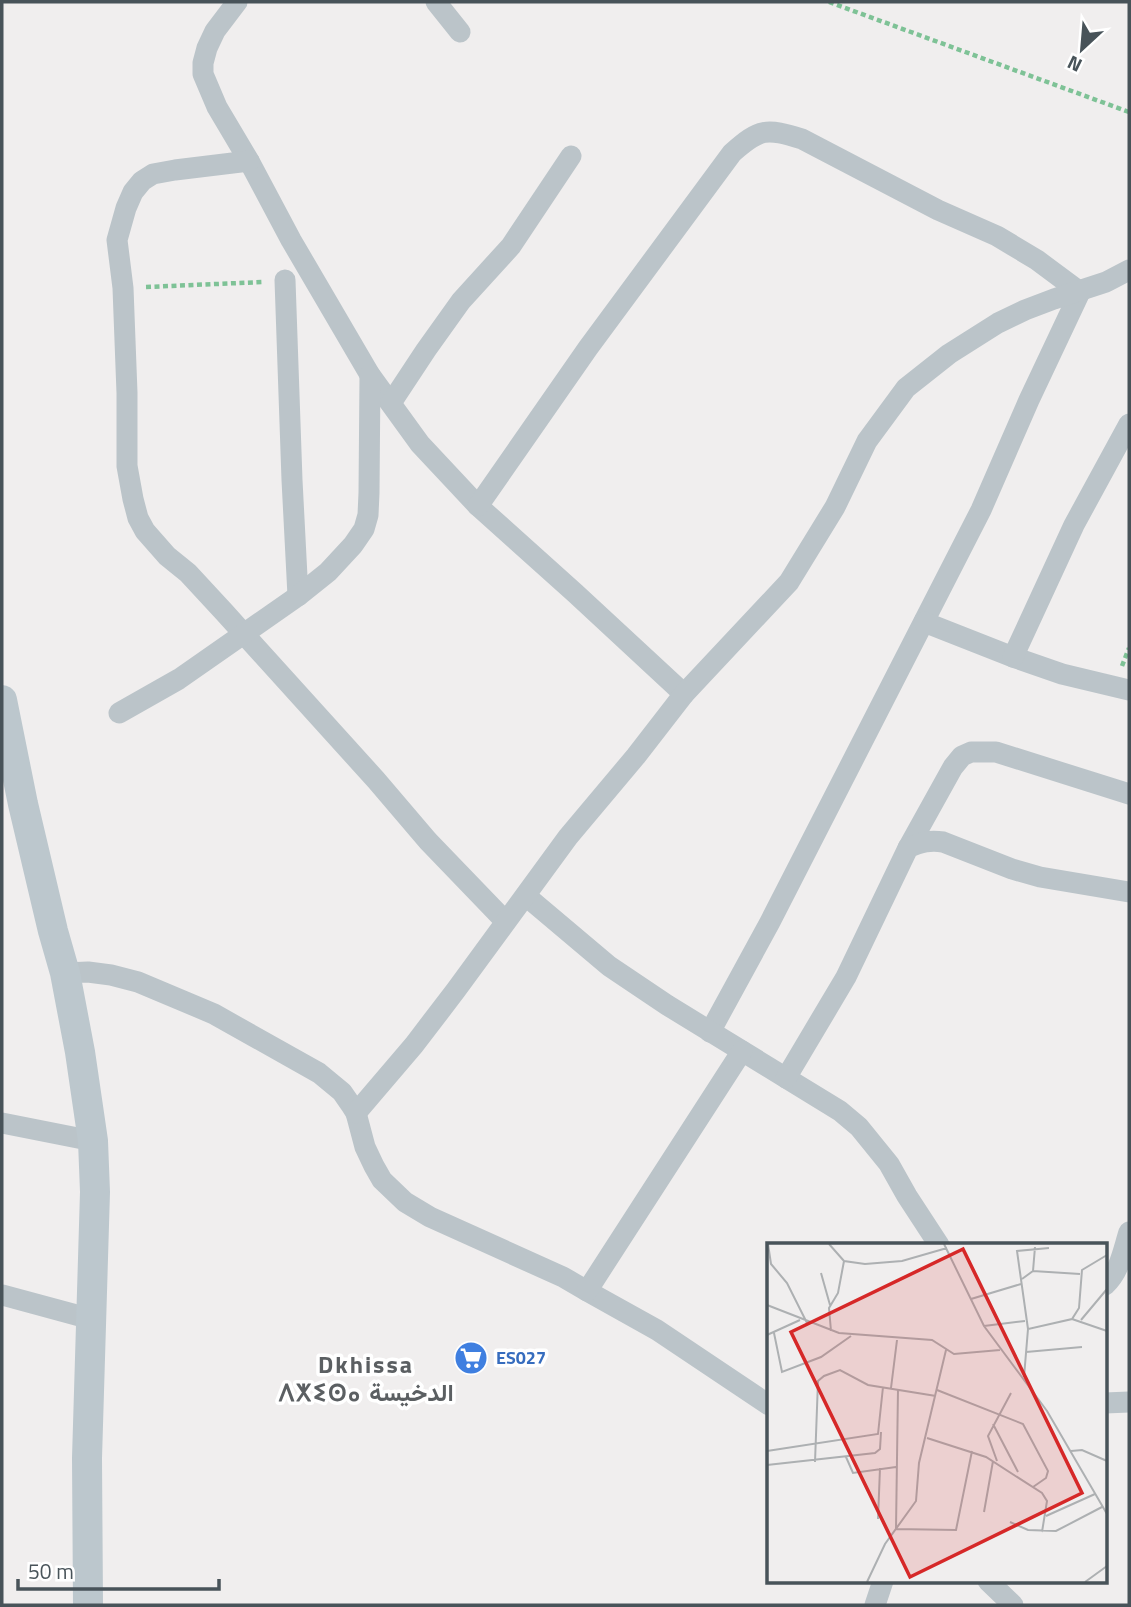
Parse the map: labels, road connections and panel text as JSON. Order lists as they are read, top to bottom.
{
  "districts": ["Dkhissa ⴷⵅⵉⵙⴰ الدخيسة"],
  "places": {
    "supermarket": ["ES027"]
  },
  "scale_bar": "50 m",
  "north": "bottom left"
}
